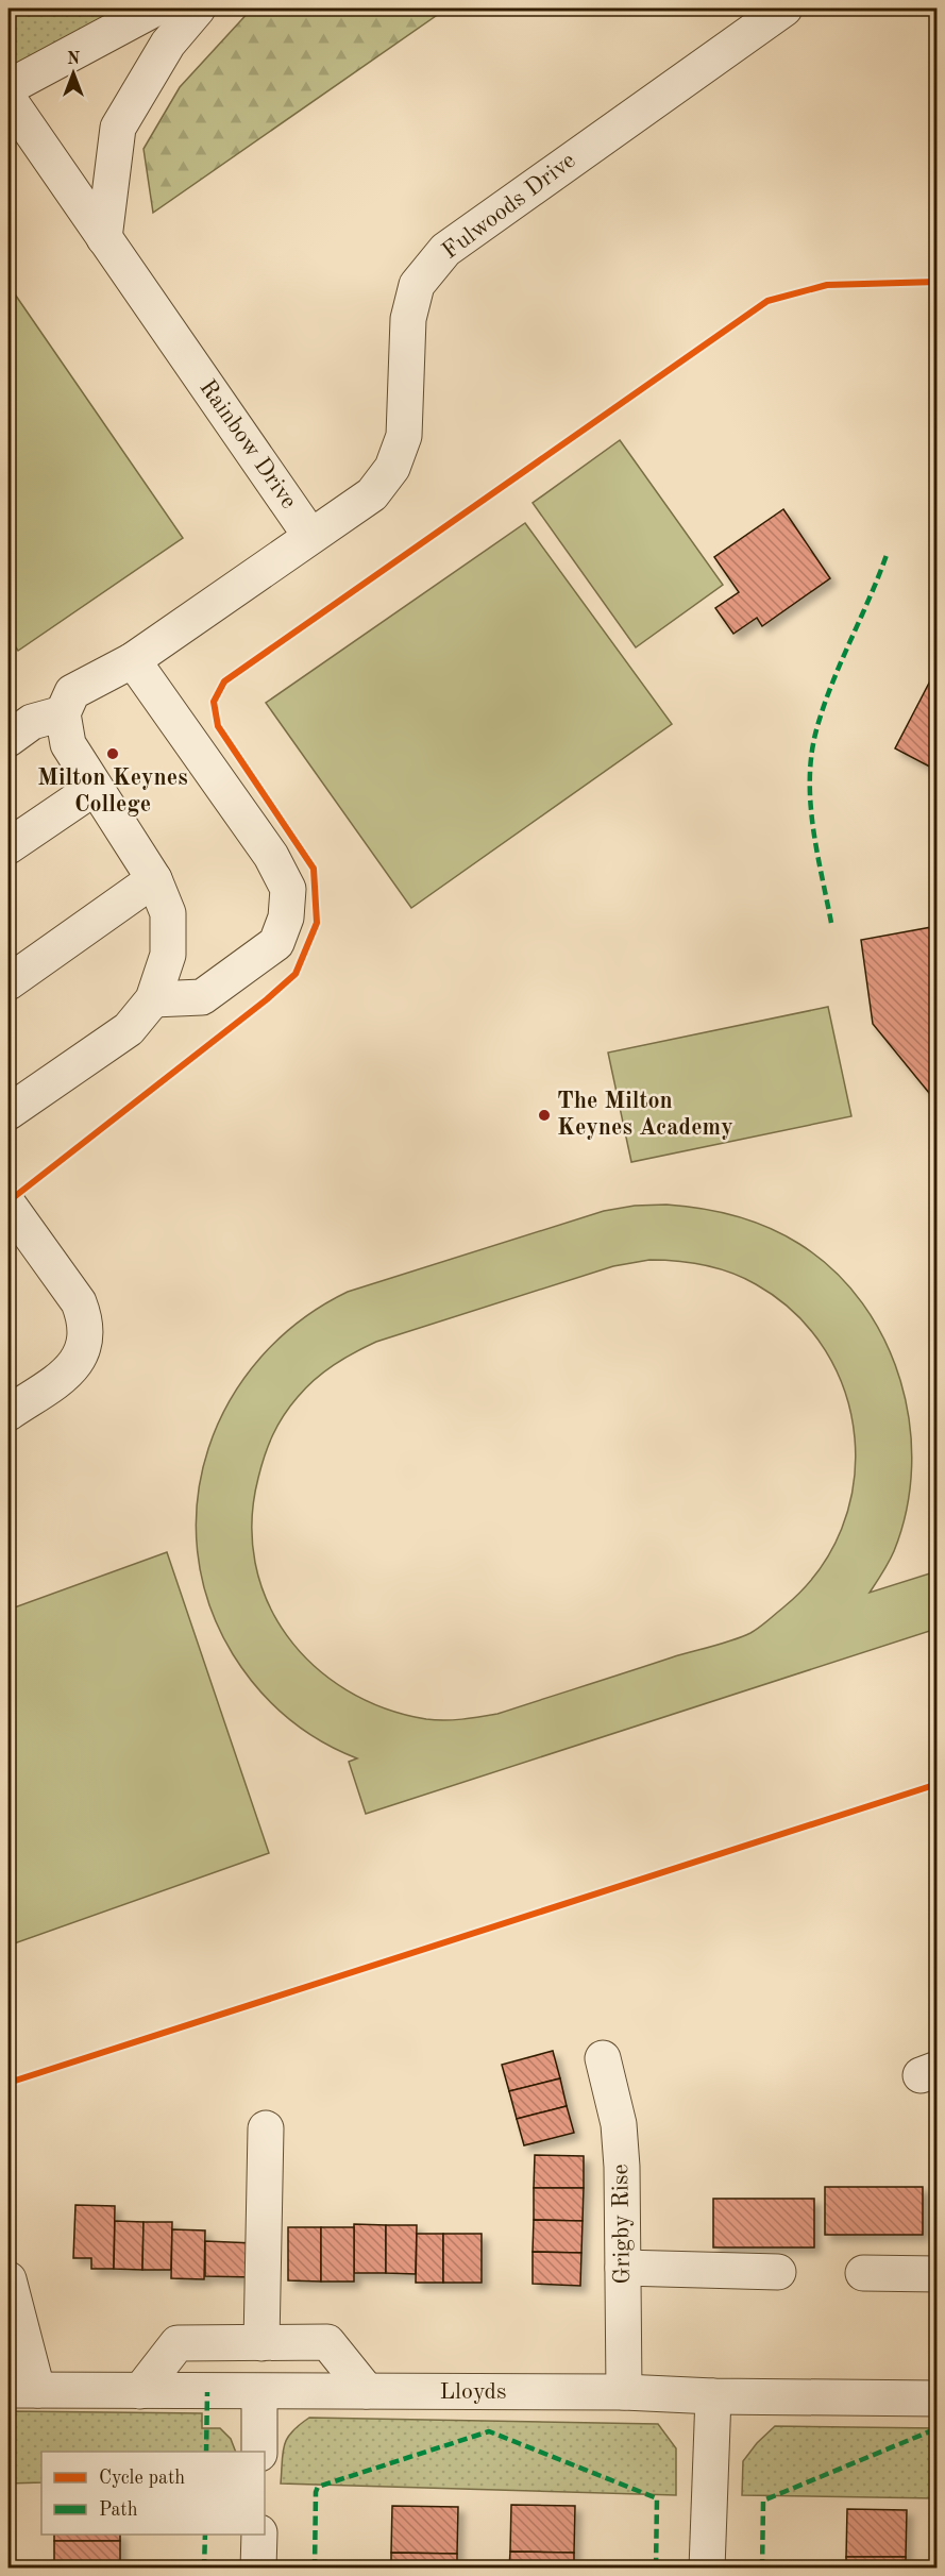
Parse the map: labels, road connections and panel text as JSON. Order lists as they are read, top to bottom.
{
  "streets": {
    "street": [
      "Fulwoods Drive",
      "Rainbow Drive",
      "Grigby Rise",
      "Lloyds"
    ]
  },
  "crossings": [
    ["Fulwoods Drive", "Rainbow Drive"],
    ["Grigby Rise", "Lloyds"]
  ],
  "places": ["Milton Keynes College", "The Milton Keynes Academy"],
  "legend": ["Cycle path", "Path"],
  "north": "top"
}
